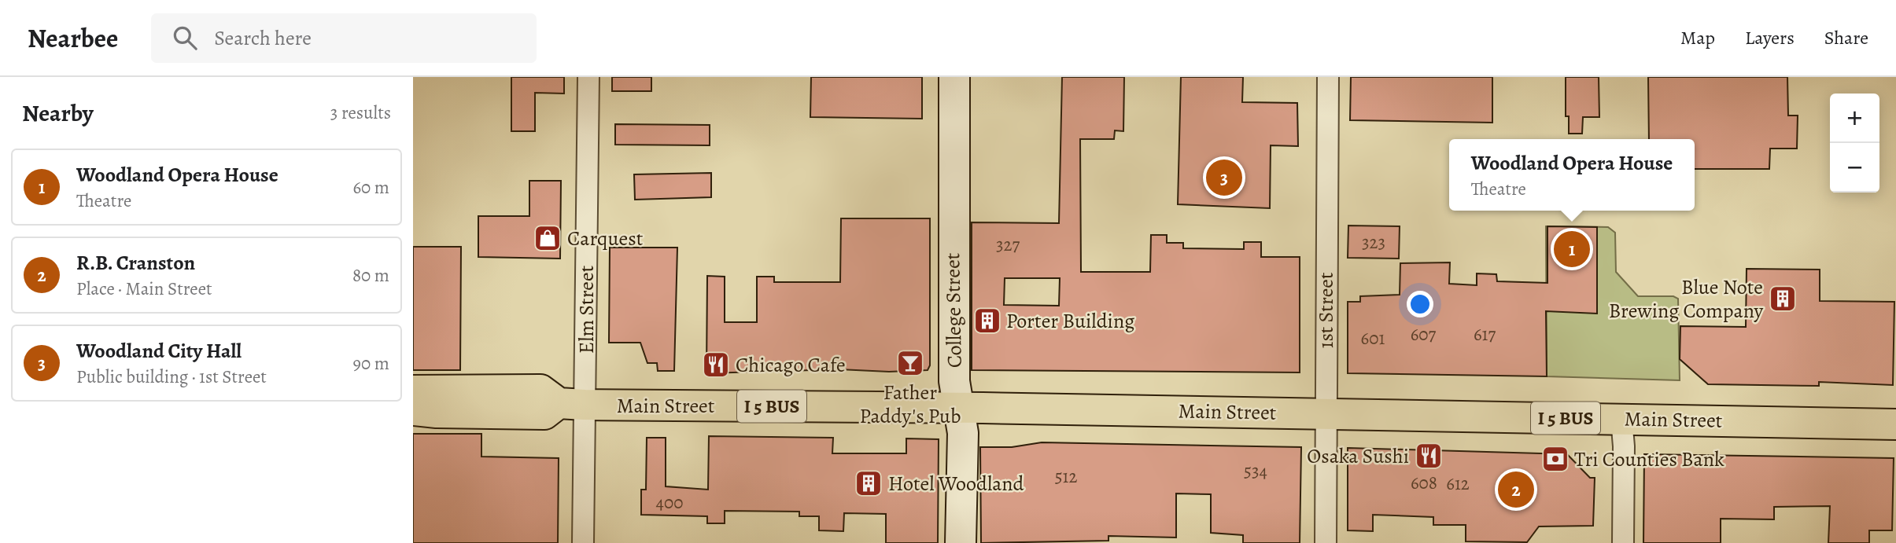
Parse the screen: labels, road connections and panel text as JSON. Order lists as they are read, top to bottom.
{
  "streets": {
    "main road": ["Main Street", "I 5 BUS"],
    "street": ["Elm Street", "College Street", "1st Street"]
  },
  "crossings": [
    ["Elm Street", "Main Street"],
    ["College Street", "Main Street"],
    ["1st Street", "Main Street"]
  ],
  "places": {
    "shop": ["Carquest"],
    "building": ["Blue Note Brewing Company", "Porter Building", "Hotel Woodland"],
    "bar": ["Father Paddy's Pub"],
    "restaurant": ["Chicago Cafe", "Osaka Sushi"],
    "bank": ["Tri Counties Bank"]
  },
  "house_numbers": [
    "323",
    "327",
    "607",
    "617",
    "601",
    "534",
    "512",
    "608",
    "612",
    "400"
  ],
  "page": {
    "header": "Nearbee",
    "search": "Search here",
    "nav": ["Map", "Layers", "Share"],
    "heading": ["Nearby", "3 results"],
    "map_buttons": ["+", "−"],
    "popup": ["Woodland Opera House", "Theatre"],
    "list": [
      {
        "mark": "1",
        "name": "Woodland Opera House",
        "note": "Theatre",
        "value": "60 m"
      },
      {
        "mark": "2",
        "name": "R.B. Cranston",
        "note": "Place · Main Street",
        "value": "80 m"
      },
      {
        "mark": "3",
        "name": "Woodland City Hall",
        "note": "Public building · 1st Street",
        "value": "90 m"
      }
    ],
    "pins": ["3", "1", "2"]
  }
}
